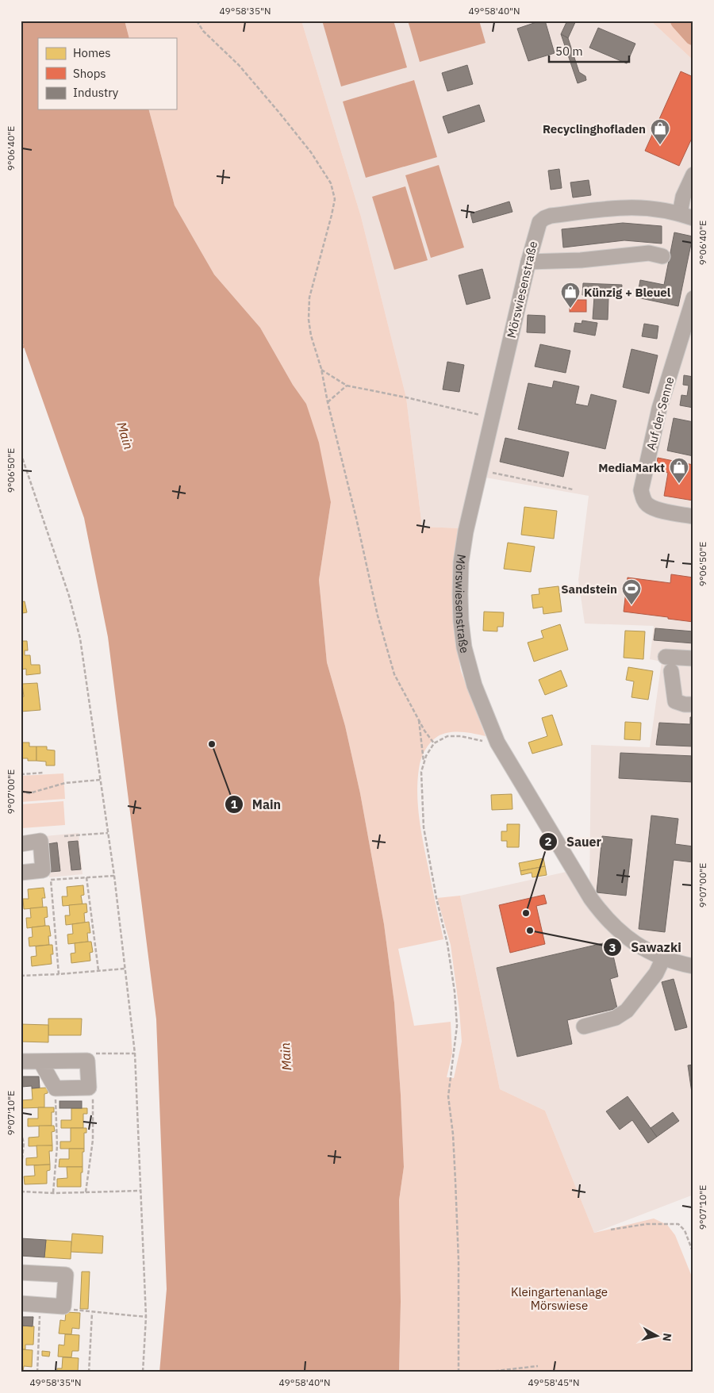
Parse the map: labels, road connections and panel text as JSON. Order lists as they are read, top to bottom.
{
  "streets": {
    "street": ["Mörswiesenstraße", "Auf der Senne"]
  },
  "water": ["Main"],
  "parks": ["Kleingartenanlage Mörswiese"],
  "places": {
    "shop": ["Recyclinghofladen", "Künzig + Bleuel", "MediaMarkt"],
    "sports": ["Sandstein"],
    "other": ["Main", "Sauer", "Sawazki"]
  },
  "legend": ["Homes", "Shops", "Industry"],
  "scale_bar": "50 m",
  "north": "right",
  "coordinates": [
    "49°58'35\"N",
    "49°58'40\"N",
    "9°06'40\"E",
    "9°06'50\"E",
    "9°07'00\"E",
    "9°07'10\"E",
    "49°58'45\"N"
  ]
}
